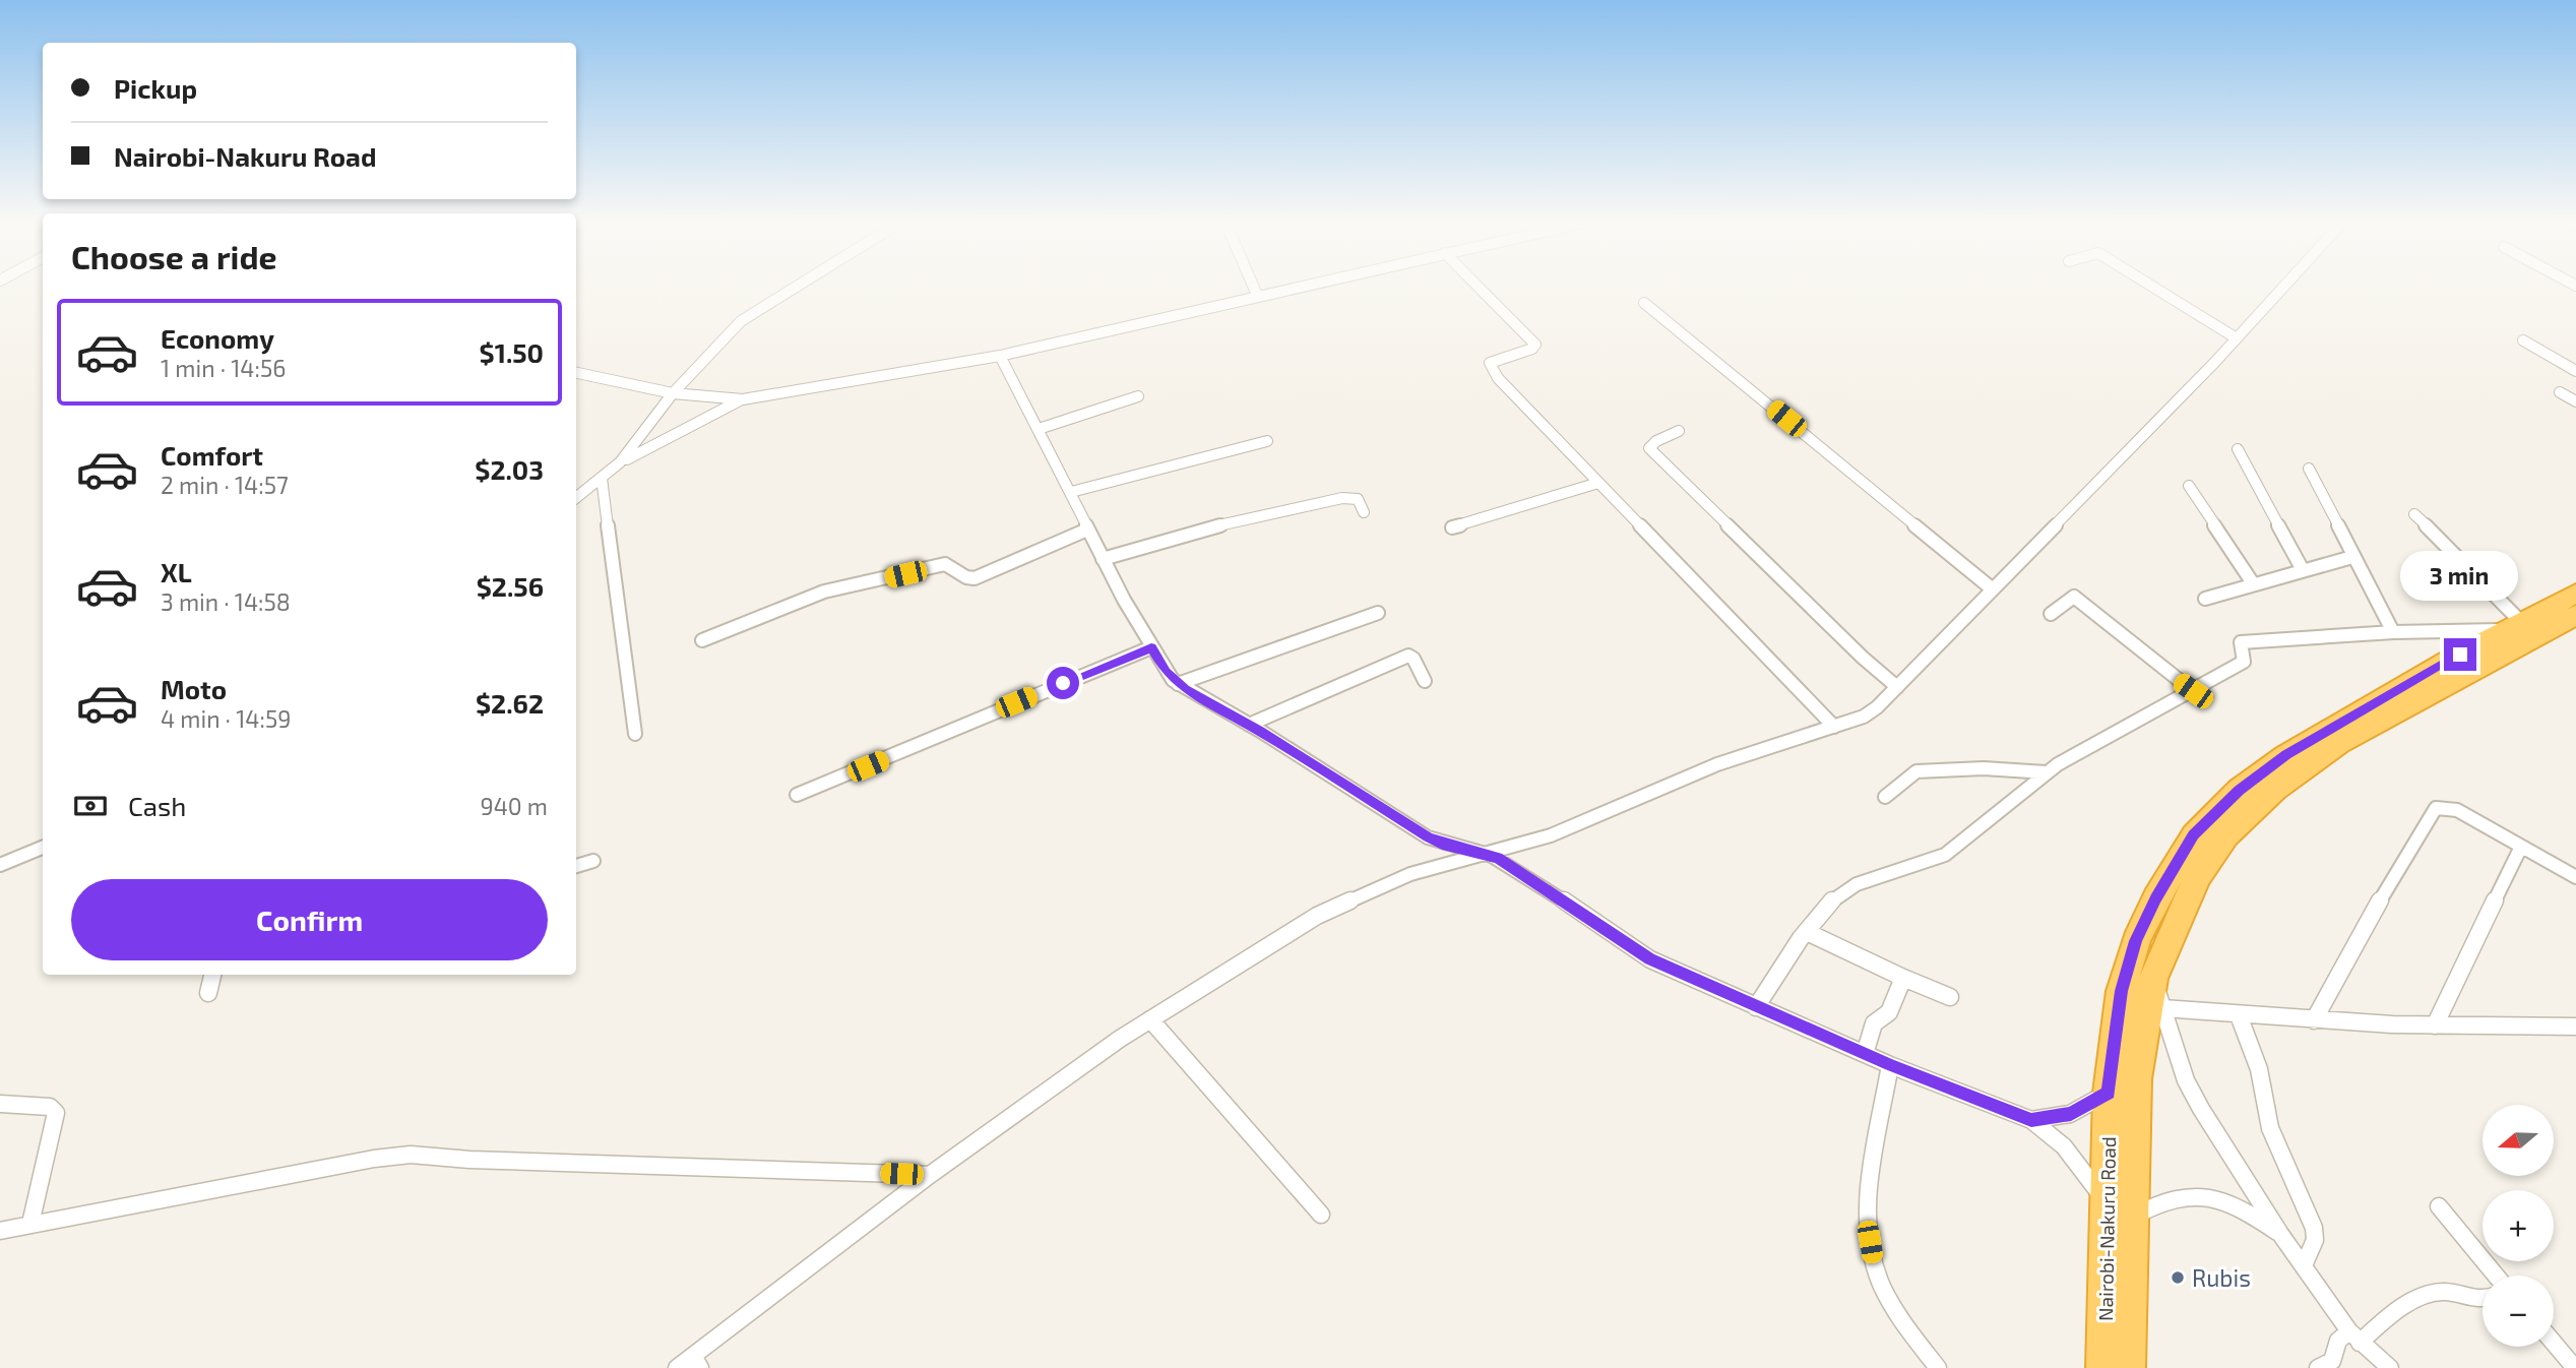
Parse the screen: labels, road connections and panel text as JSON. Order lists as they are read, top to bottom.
{
  "streets": {
    "highway": ["Nairobi-Nakuru Road"]
  },
  "places": ["Rubis"],
  "north": "left",
  "page": {
    "banner": ["Pickup", "Nairobi-Nakuru Road"],
    "heading": "Choose a ride",
    "list": [
      {
        "name": "Economy",
        "note": "1 min · 14:56",
        "value": "$1.50"
      },
      {
        "name": "Comfort",
        "note": "2 min · 14:57",
        "value": "$2.03"
      },
      {
        "name": "XL",
        "note": "3 min · 14:58",
        "value": "$2.56"
      },
      {
        "name": "Moto",
        "note": "4 min · 14:59",
        "value": "$2.62"
      }
    ],
    "bubble": "3 min",
    "pay": ["Cash", "940 m"],
    "buttons": "Confirm",
    "map_buttons": ["+", "−"]
  }
}
